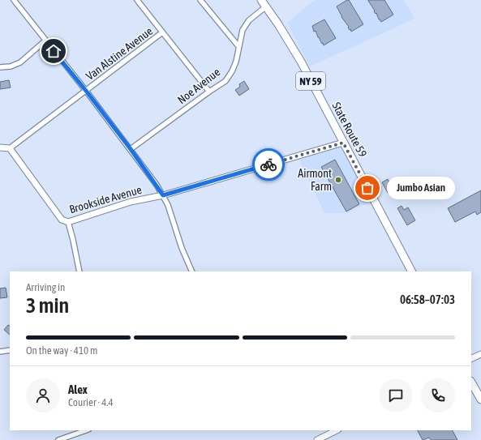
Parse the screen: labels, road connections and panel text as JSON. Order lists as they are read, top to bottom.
{
  "streets": {
    "main road": ["NY 59", "State Route 59"],
    "street": ["Van Alstine Avenue", "Noe Avenue", "Brookside Avenue"]
  },
  "crossings": [
    ["Van Alstine Avenue", "Brookside Avenue"],
    ["Noe Avenue", "State Route 59"],
    ["State Route 59", "Brookside Avenue"]
  ],
  "places": ["Airmont Farm", "Jumbo Asian"],
  "page": {
    "bubble": "Jumbo Asian",
    "heading": ["3 min", "Arriving in", "06:58–07:03"],
    "panel": ["Alex", "Courier · 4.4"],
    "bar": "On the way · 410 m"
  }
}
